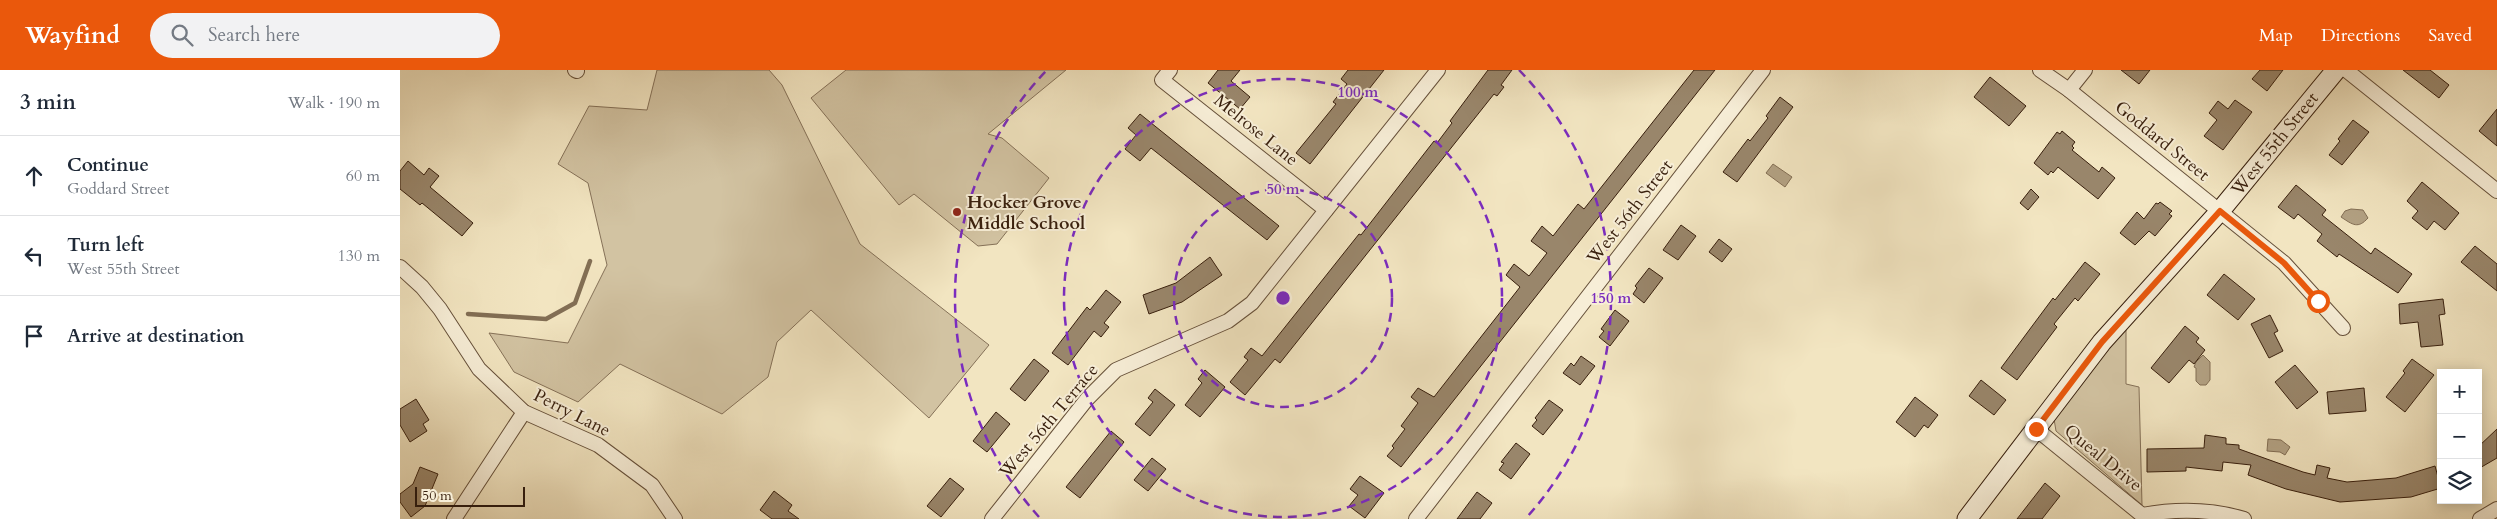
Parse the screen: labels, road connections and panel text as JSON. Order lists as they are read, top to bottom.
{
  "streets": {
    "street": [
      "Melrose Lane",
      "Goddard Street",
      "West 55th Street",
      "West 56th Street",
      "Perry Lane",
      "West 56th Terrace",
      "Queal Drive"
    ]
  },
  "crossings": [
    ["Melrose Lane", "West 56th Terrace"],
    ["Goddard Street", "West 55th Street"],
    ["West 55th Street", "Queal Drive"]
  ],
  "places": ["Hocker Grove Middle School"],
  "scale_bar": "50 m",
  "page": {
    "header": "Wayfind",
    "search": "Search here",
    "nav": ["Map", "Directions", "Saved"],
    "heading": ["3 min", "Walk · 190 m"],
    "list": [
      ["Continue", "Goddard Street", "60 m"],
      ["Turn left", "West 55th Street", "130 m"],
      "Arrive at destination"
    ],
    "map_buttons": ["+", "−"],
    "scale": "50 m"
  },
  "rings": ["100 m", "50 m", "150 m"]
}
